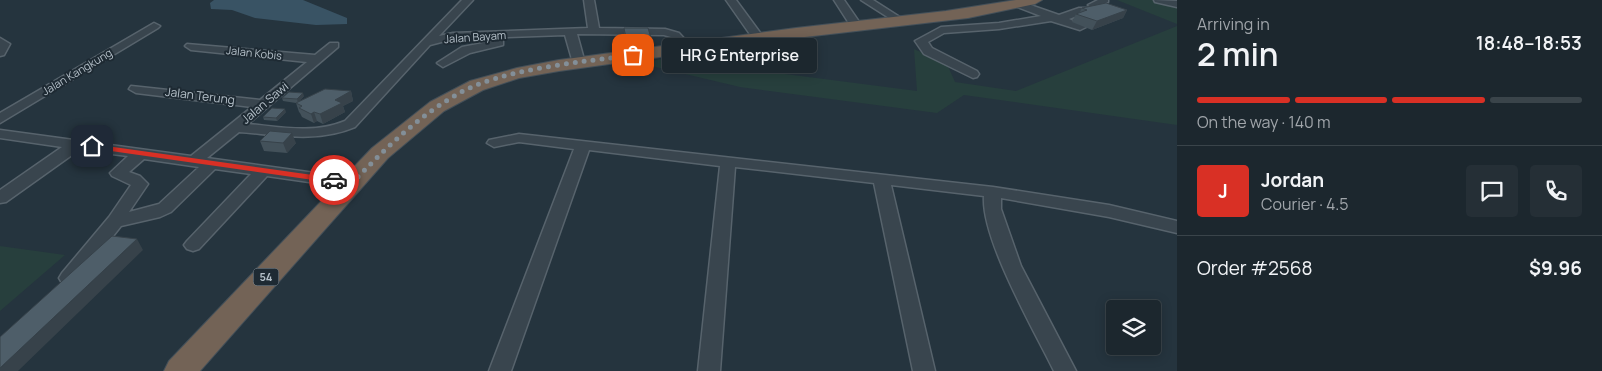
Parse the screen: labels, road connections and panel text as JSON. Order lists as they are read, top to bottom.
{
  "streets": {
    "highway": ["54"],
    "street": [
      "Jalan Bayam",
      "Jalan Kobis",
      "Jalan Kangkung",
      "Jalan Terung",
      "Jalan Sawi"
    ]
  },
  "crossings": [
    ["Jalan Bayam", "Jalan Sawi"],
    ["Jalan Bayam", "54"],
    ["Jalan Kobis", "Jalan Sawi"],
    ["Jalan Terung", "Jalan Sawi"]
  ],
  "places": ["HR G Enterprise"],
  "page": {
    "heading": ["2 min", "Arriving in", "18:48–18:53"],
    "panel": [
      "Jordan",
      "Courier · 4.5",
      "Order #2568",
      "$9.96"
    ],
    "bubble": "HR G Enterprise",
    "bar": "On the way · 140 m",
    "round": "J"
  }
}
